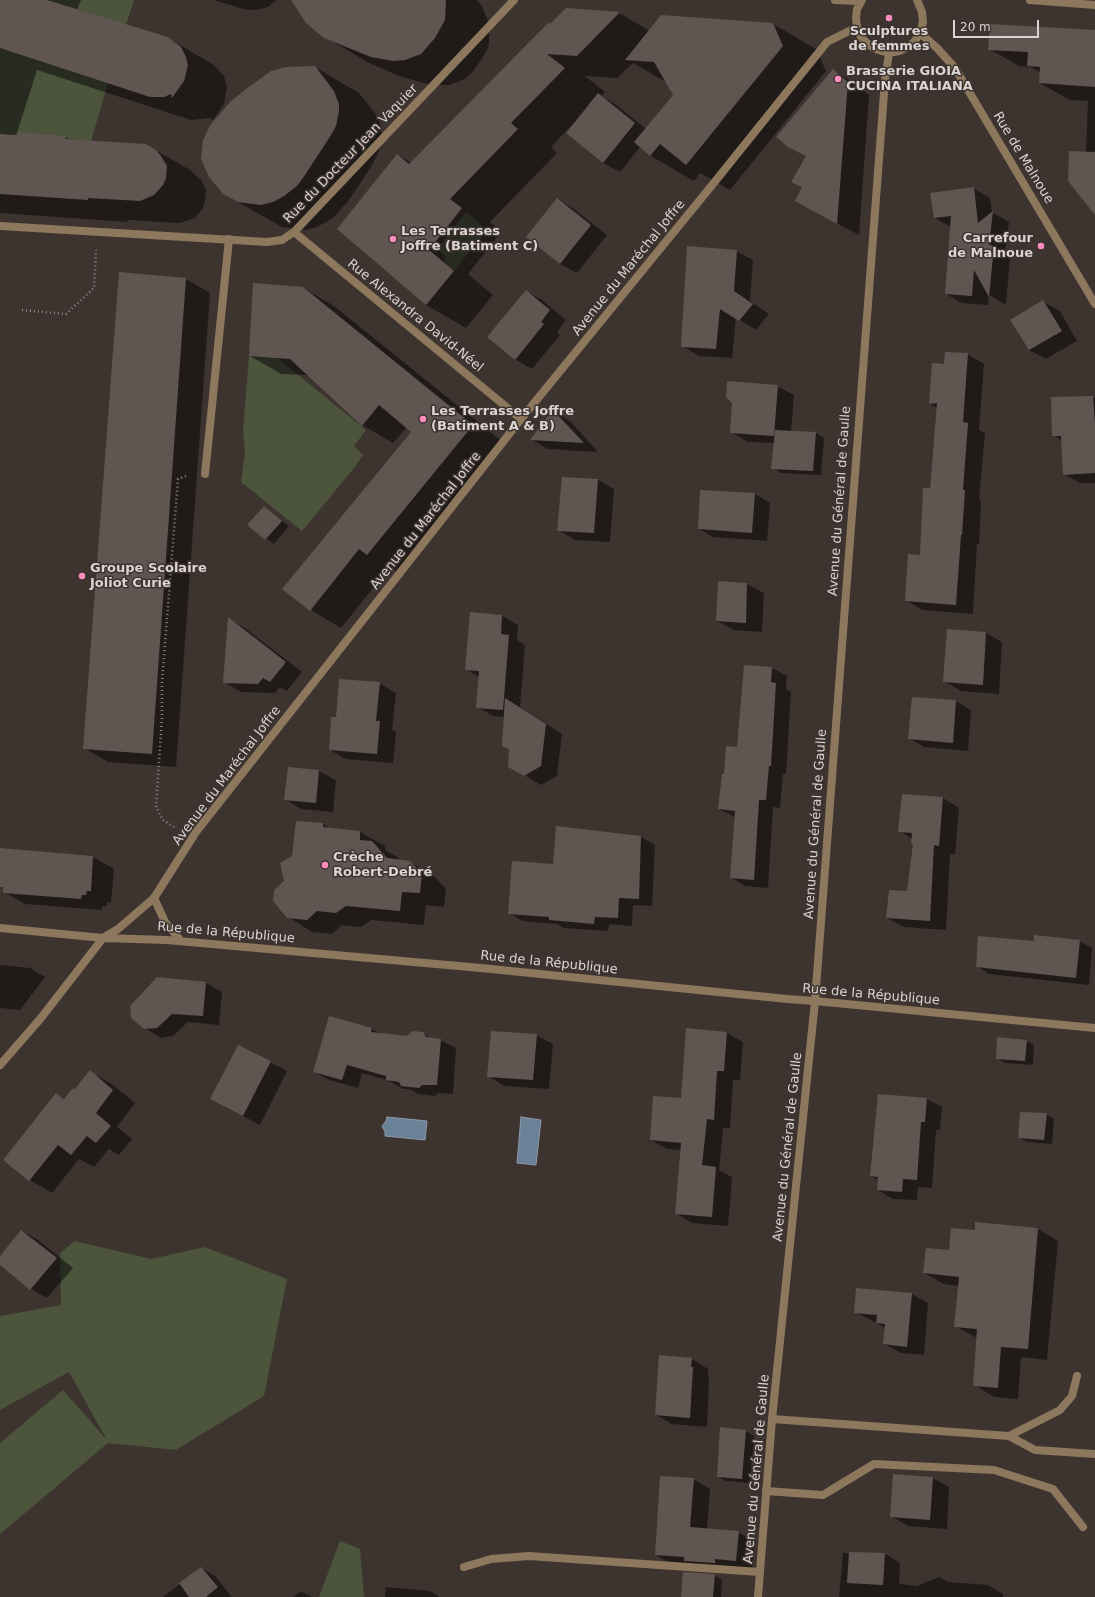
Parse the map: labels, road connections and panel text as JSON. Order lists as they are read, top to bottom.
{
  "streets": {
    "street": [
      "Rue du Docteur Jean Vaquier",
      "Rue de Malnoue",
      "Avenue du Maréchal Joffre",
      "Rue Alexandra David-Néel",
      "Avenue du Général de Gaulle",
      "Rue de la République"
    ]
  },
  "crossings": [
    ["Rue du Docteur Jean Vaquier", "Rue Alexandra David-Néel"],
    ["Avenue du Maréchal Joffre", "Rue Alexandra David-Néel"],
    ["Avenue du Maréchal Joffre", "Rue de la République"],
    ["Avenue du Général de Gaulle", "Rue de la République"]
  ],
  "places": [
    "Sculptures de femmes",
    "Brasserie GIOIA CUCINA ITALIANA",
    "Les Terrasses Joffre (Batiment C)",
    "Carrefour de Malnoue",
    "Les Terrasses Joffre (Batiment A & B)",
    "Groupe Scolaire Joliot Curie",
    "Crèche Robert-Debré"
  ],
  "scale_bar": "20 m"
}
